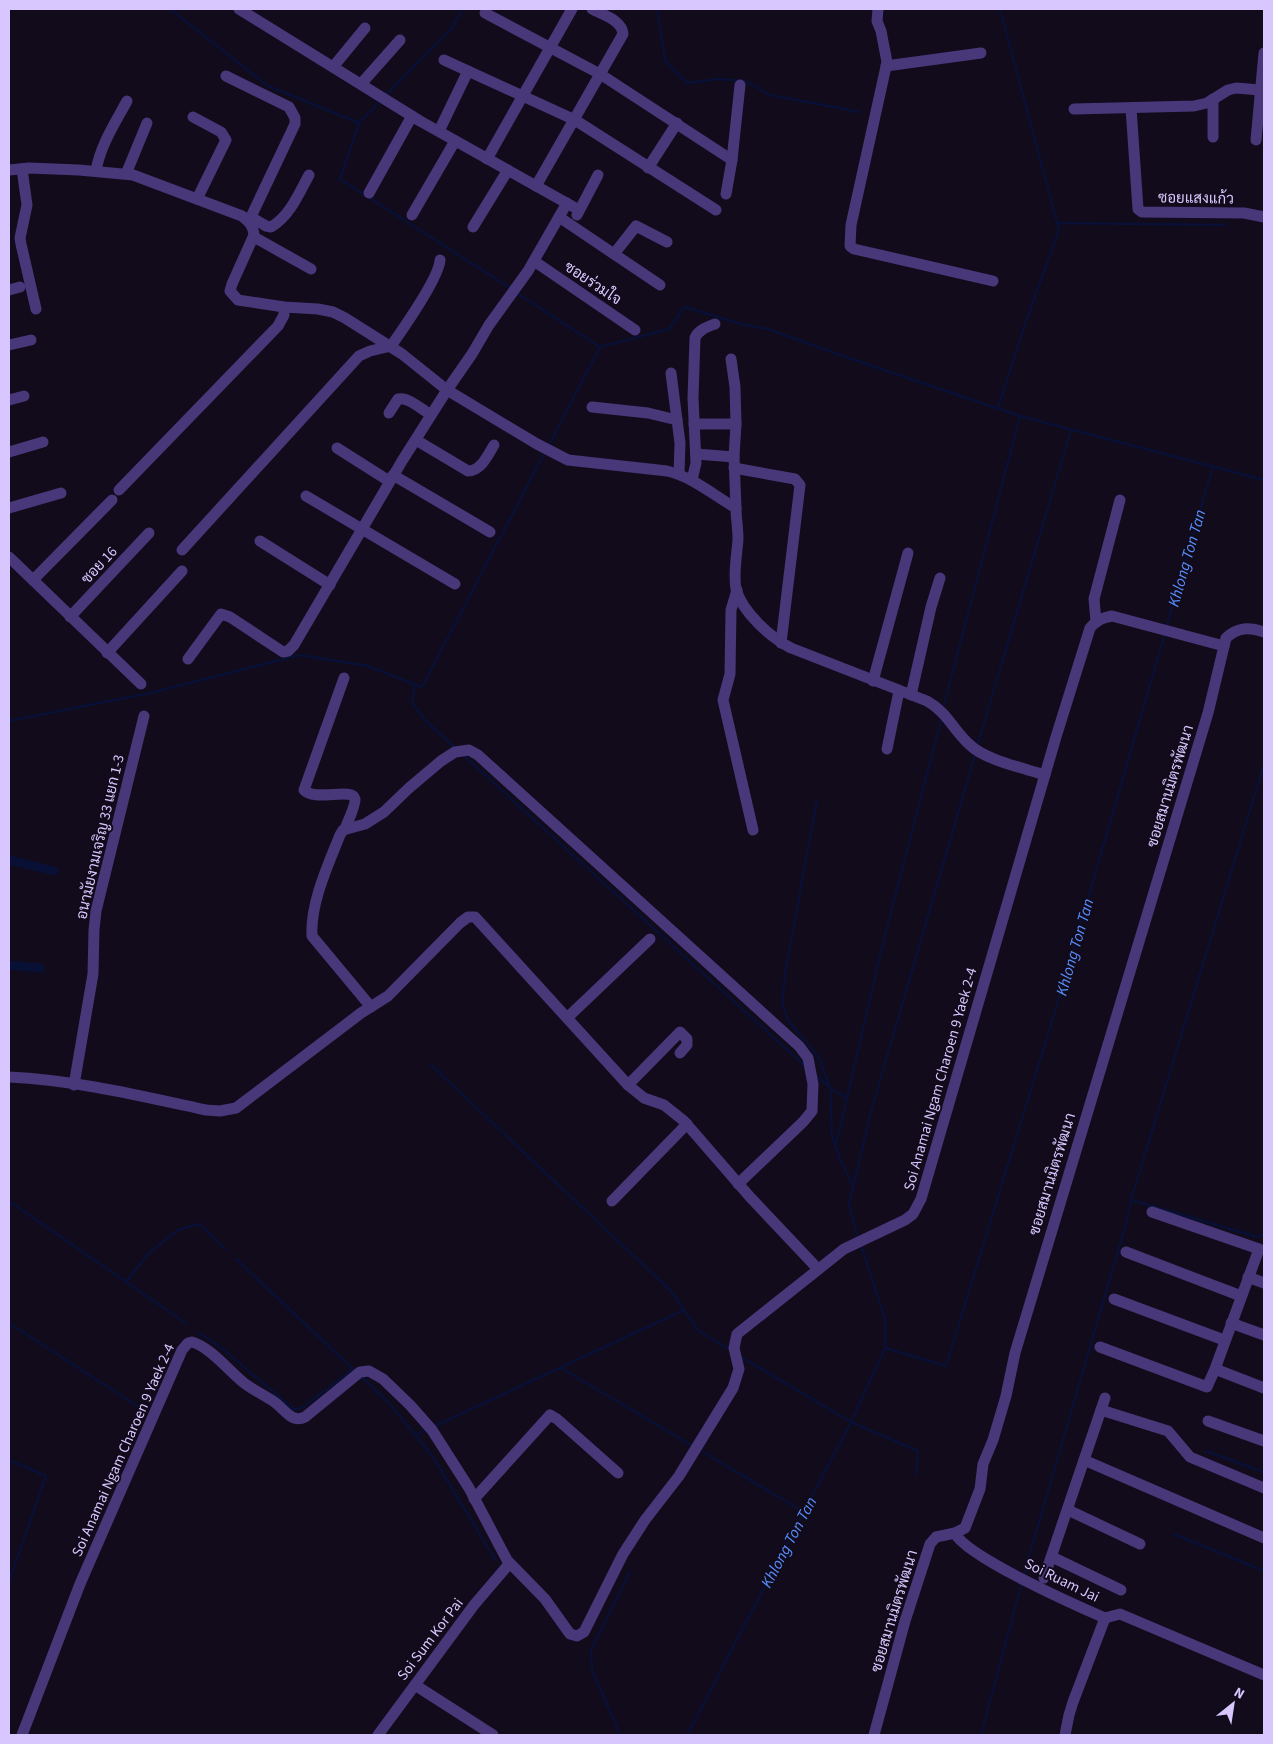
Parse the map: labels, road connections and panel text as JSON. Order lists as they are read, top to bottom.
{
  "streets": {
    "street": [
      "ซอยแสงแก้ว",
      "ซอยร่วมใจ",
      "ซอย 16",
      "ซอยสมานมิตรพัฒนา",
      "อนามัยงามเจริญ 33 แยก 1-3",
      "Soi Anamai Ngam Charoen 9 Yaek 2-4",
      "Soi Ruam Jai",
      "Soi Sum Kor Pai"
    ]
  },
  "crossings": [
    ["ซอยสมานมิตรพัฒนา", "Soi Ruam Jai"],
    ["Soi Anamai Ngam Charoen 9 Yaek 2-4", "Soi Sum Kor Pai"]
  ],
  "water": ["Khlong Ton Tan"],
  "north": "top right"
}
